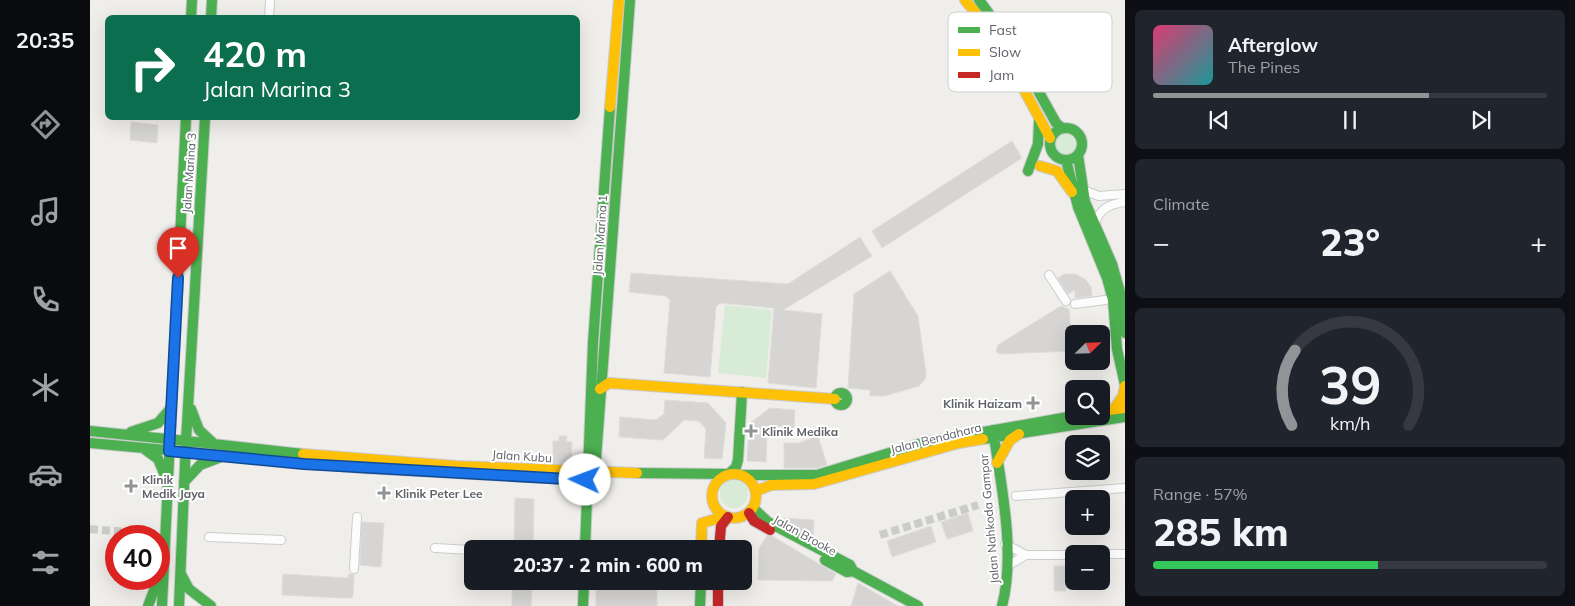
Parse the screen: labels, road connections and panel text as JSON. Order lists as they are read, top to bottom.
{
  "streets": {
    "street": [
      "Jalan Marina 3",
      "Jalan Marina 1",
      "Jalan Bendahara",
      "Jalan Kubu",
      "Jalan Nahkoda Gampar",
      "Jalan Brooke"
    ]
  },
  "crossings": [
    ["Jalan Marina 3", "Jalan Kubu"],
    ["Jalan Marina 1", "Jalan Kubu"],
    ["Jalan Bendahara", "Jalan Nahkoda Gampar"],
    ["Jalan Bendahara", "Jalan Brooke"]
  ],
  "places": {
    "health": [
      "Klinik Haizam",
      "Klinik Medika",
      "Klinik Medik Jaya",
      "Klinik Peter Lee"
    ]
  },
  "legend": ["Fast", "Slow", "Jam"],
  "north": "top right",
  "page": {
    "tabs": "20:35",
    "turn": ["420 m", "Jalan Marina 3"],
    "song": ["Afterglow", "The Pines"],
    "tile": [
      "Climate",
      ["Range · 57%", "285 km"]
    ],
    "heat": ["−", "23°", "+"],
    "map_buttons": ["+", "−"],
    "limit": "40",
    "trip": "20:37 · 2 min · 600 m",
    "gauge": ["39", "km/h"]
  }
}
